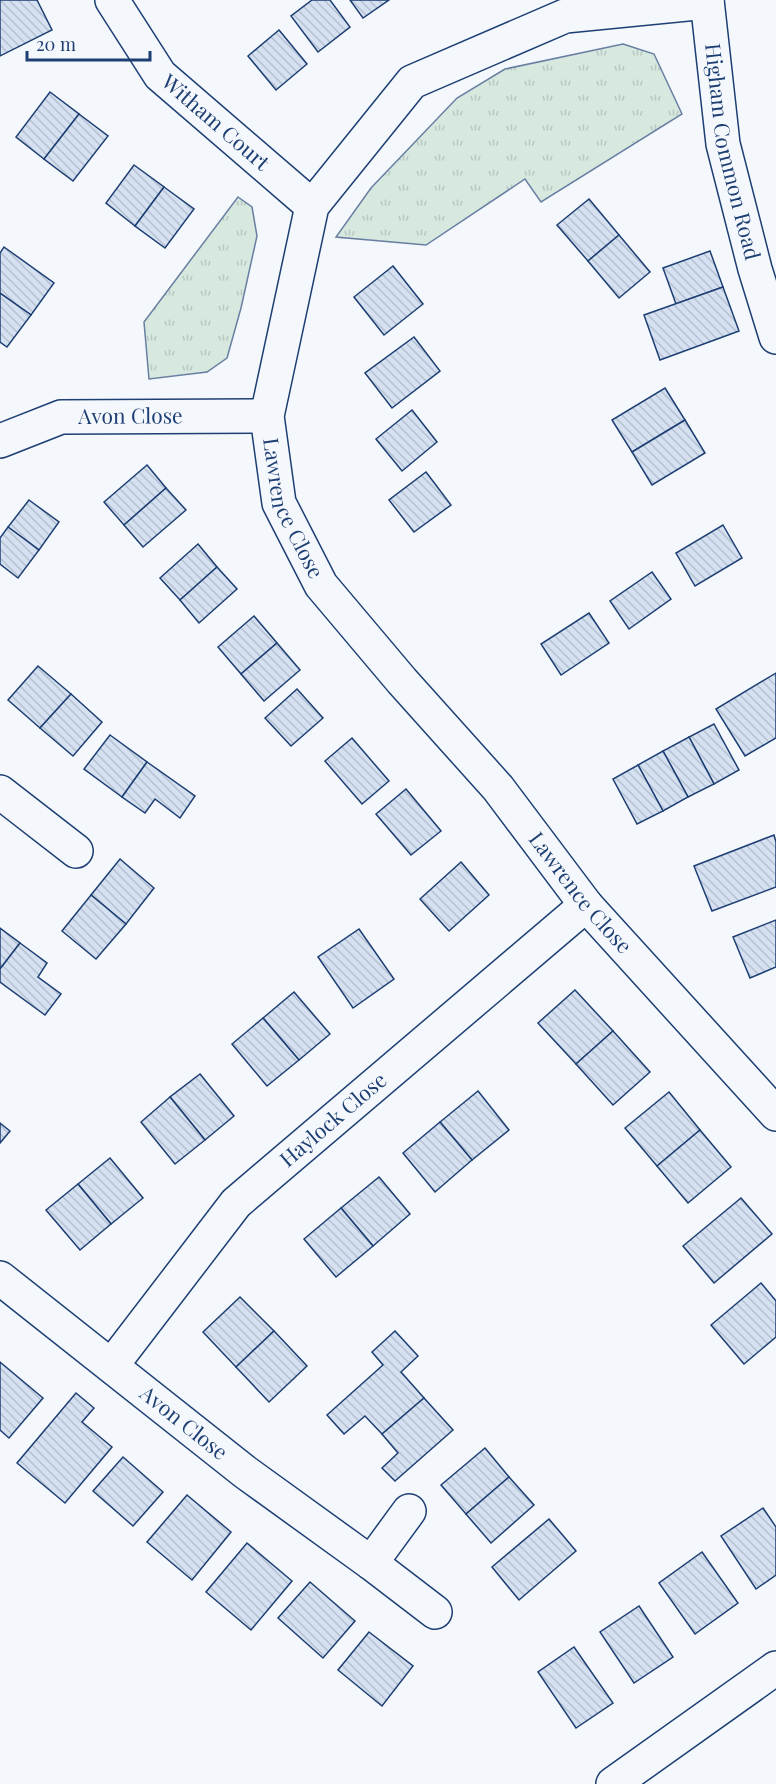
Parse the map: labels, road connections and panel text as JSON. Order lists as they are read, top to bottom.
{
  "streets": {
    "street": [
      "Witham Court",
      "Higham Common Road",
      "Avon Close",
      "Lawrence Close",
      "Haylock Close"
    ]
  },
  "crossings": [
    ["Witham Court", "Lawrence Close"],
    ["Higham Common Road", "Lawrence Close"],
    ["Avon Close", "Lawrence Close"],
    ["Avon Close", "Haylock Close"],
    ["Lawrence Close", "Haylock Close"]
  ],
  "scale_bar": "20 m"
}
